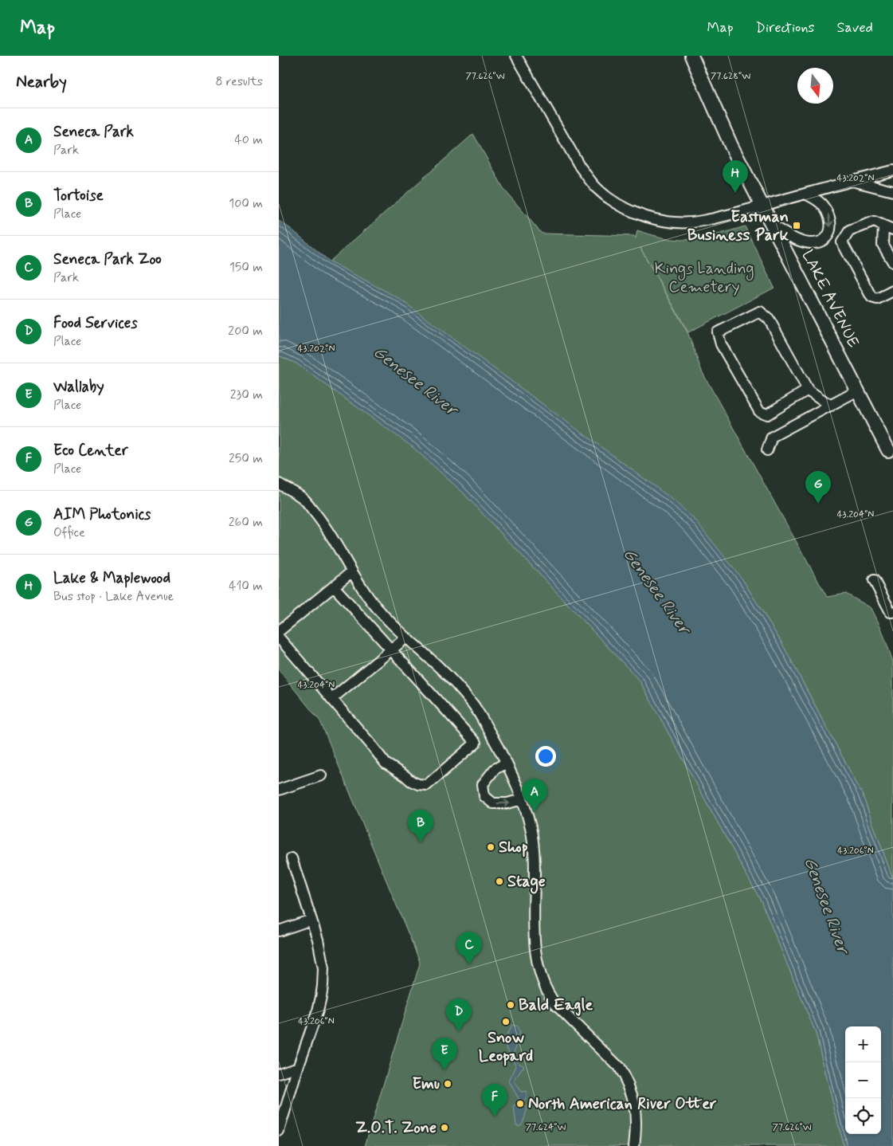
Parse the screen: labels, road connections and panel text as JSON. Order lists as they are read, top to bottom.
{
  "streets": {
    "main road": ["LAKE AVENUE"]
  },
  "water": ["Genesee River"],
  "parks": ["Kings Landing Cemetery"],
  "places": {
    "transit": ["Eastman Business Park"],
    "other": [
      "Shop",
      "Stage",
      "Bald Eagle",
      "Snow Leopard",
      "Emu",
      "North American River Otter",
      "Z.O.T. Zone"
    ]
  },
  "north": "bottom",
  "page": {
    "header": "Map",
    "nav": ["Map", "Directions", "Saved"],
    "heading": ["Nearby", "8 results"],
    "list": [
      {
        "mark": "A",
        "name": "Seneca Park",
        "note": "Park",
        "value": "40 m"
      },
      {
        "mark": "B",
        "name": "Tortoise",
        "note": "Place",
        "value": "100 m"
      },
      {
        "mark": "C",
        "name": "Seneca Park Zoo",
        "note": "Park",
        "value": "150 m"
      },
      {
        "mark": "D",
        "name": "Food Services",
        "note": "Place",
        "value": "200 m"
      },
      {
        "mark": "E",
        "name": "Wallaby",
        "note": "Place",
        "value": "230 m"
      },
      {
        "mark": "F",
        "name": "Eco Center",
        "note": "Place",
        "value": "250 m"
      },
      {
        "mark": "G",
        "name": "AIM Photonics",
        "note": "Office",
        "value": "260 m"
      },
      {
        "mark": "H",
        "name": "Lake & Maplewood",
        "note": "Bus stop · Lake Avenue",
        "value": "410 m"
      }
    ],
    "pins": [
      "H",
      "G",
      "A",
      "B",
      "C",
      "D",
      "E",
      "F"
    ],
    "map_buttons": ["+", "−"]
  },
  "coordinates": [
    "77.626°W",
    "77.628°W",
    "43.202°N",
    "43.204°N",
    "43.206°N",
    "77.624°W"
  ]
}
